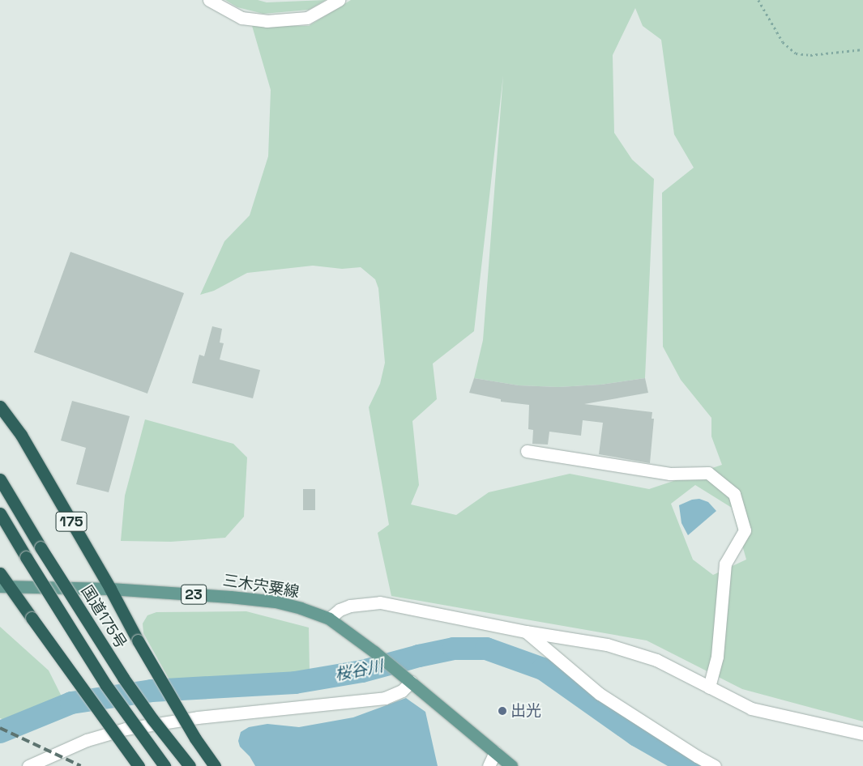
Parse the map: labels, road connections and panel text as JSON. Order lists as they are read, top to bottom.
{
  "streets": {
    "highway": ["175", "国道175号"],
    "main road": ["三木宍粟線", "23"]
  },
  "crossings": [
    ["175", "三木宍粟線"]
  ],
  "water": ["桜谷川"],
  "places": ["出光"]
}
